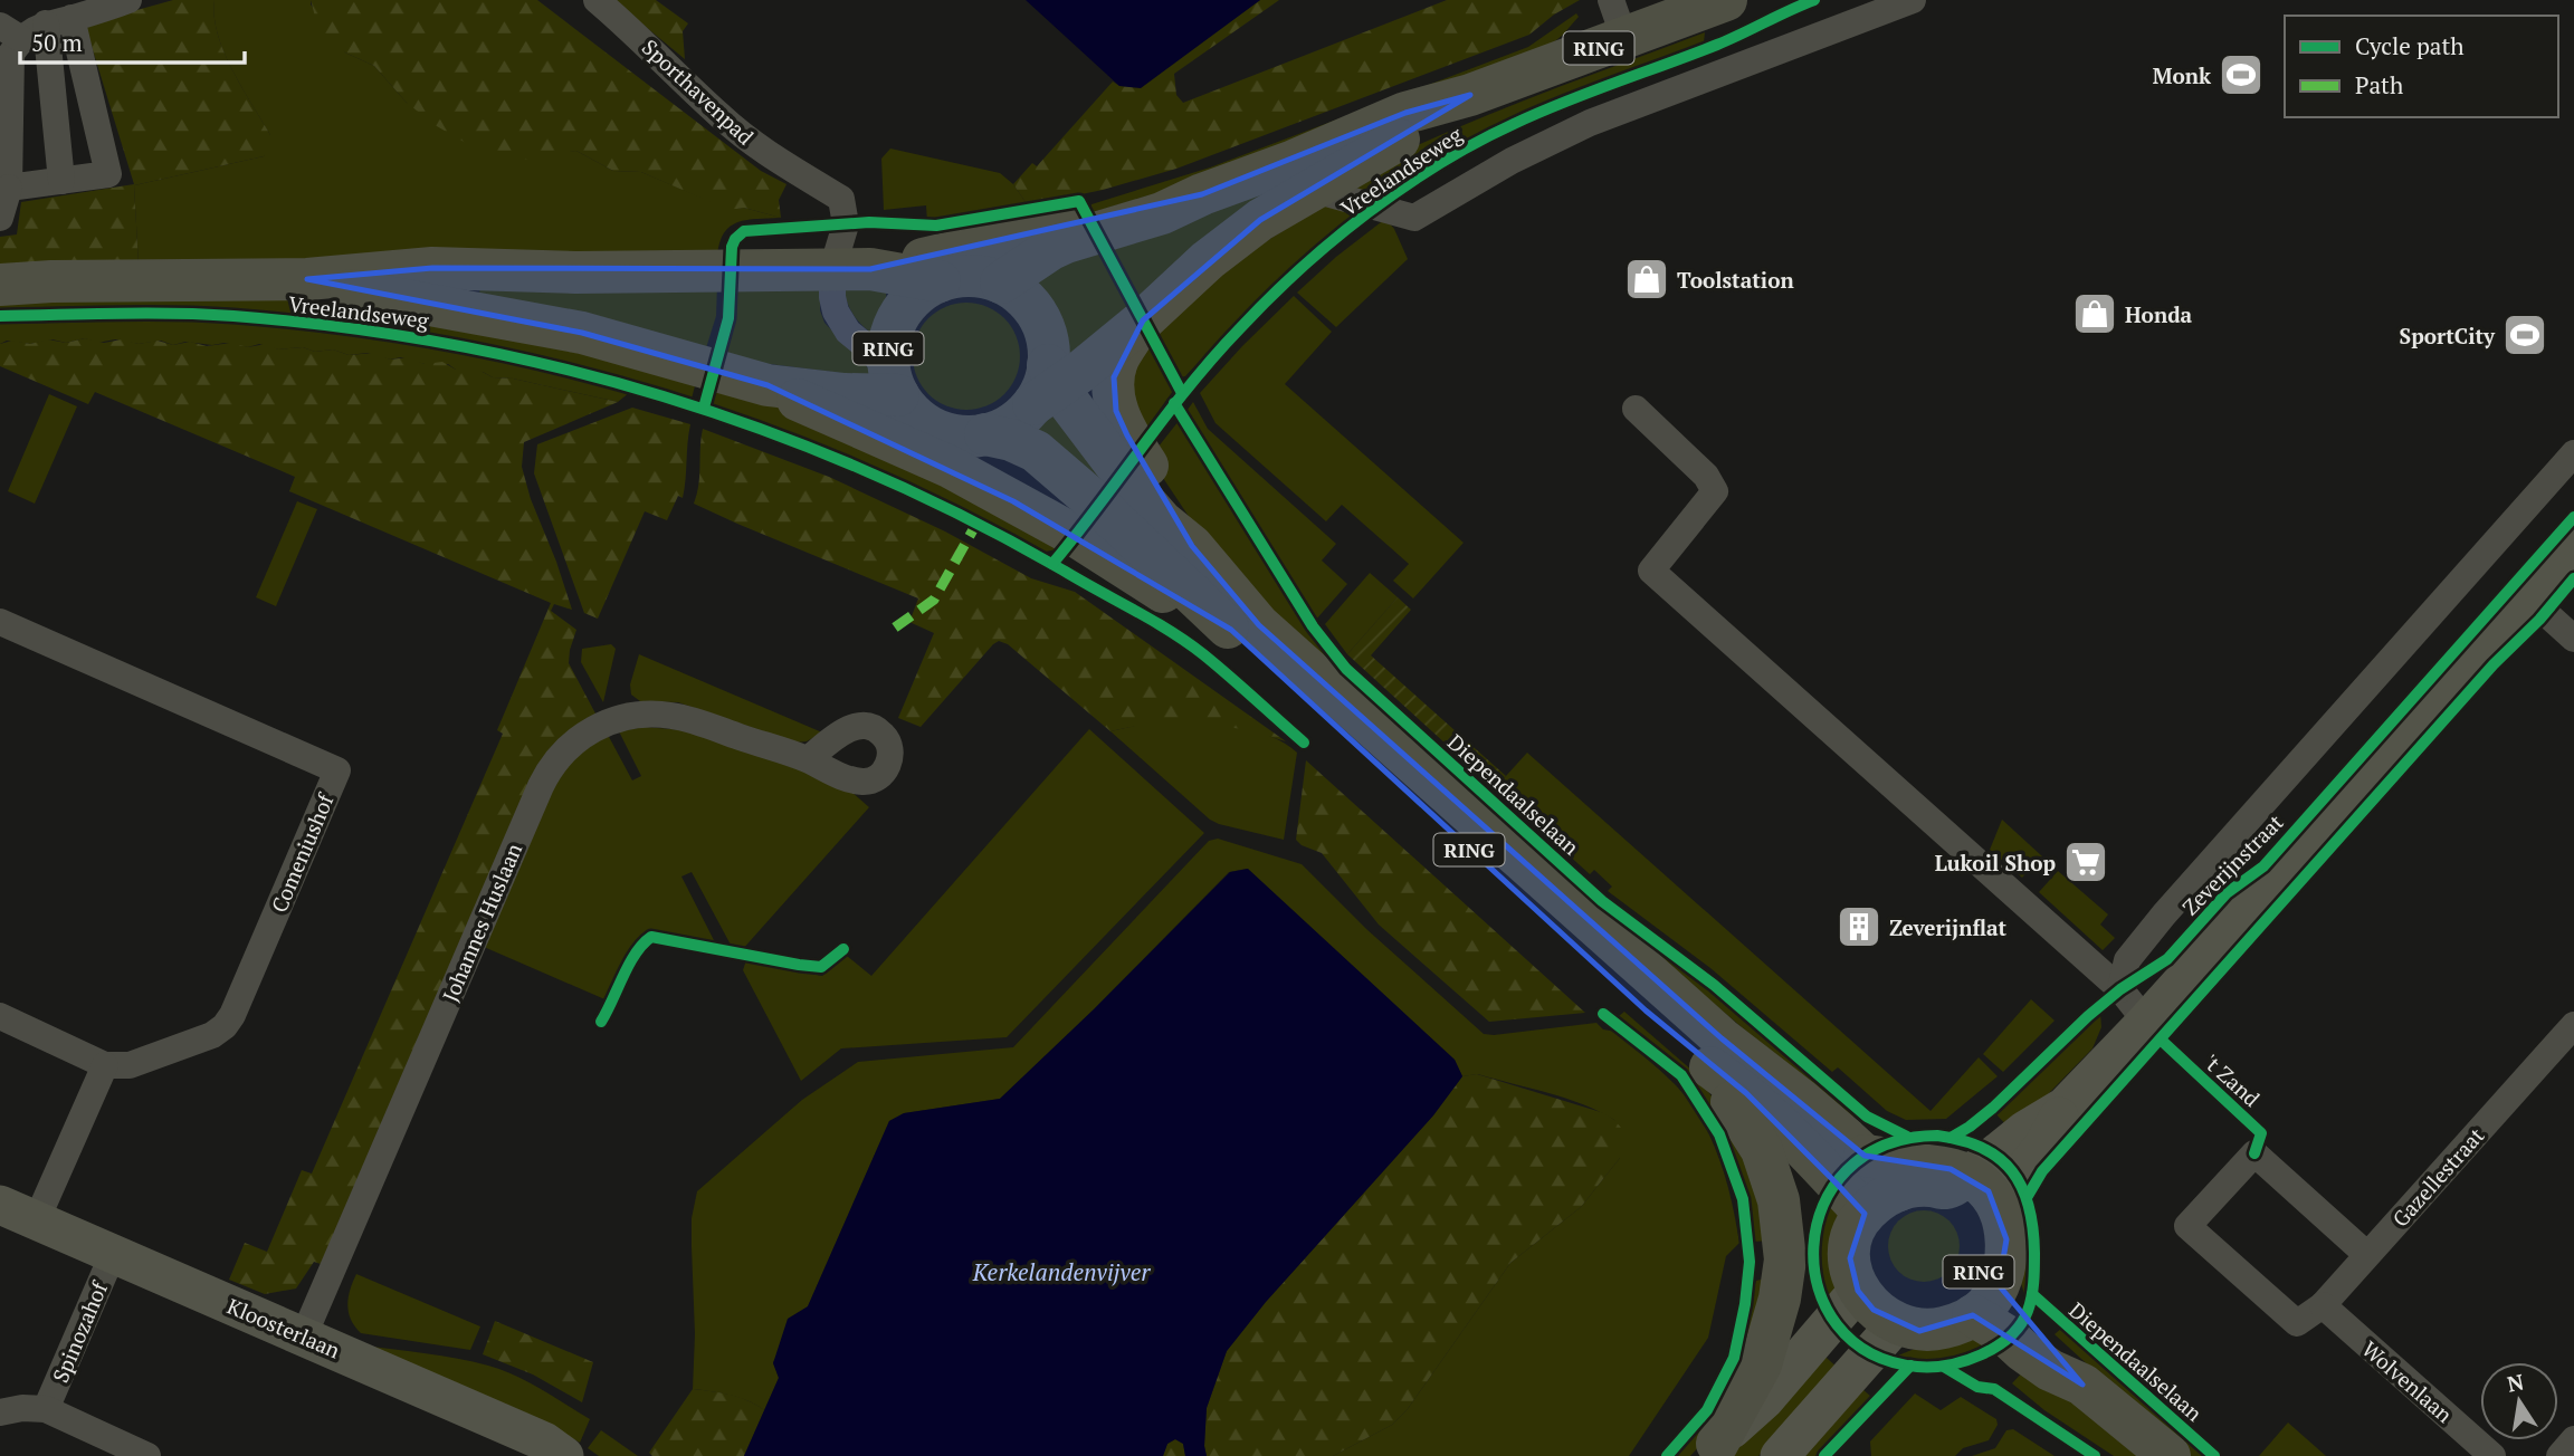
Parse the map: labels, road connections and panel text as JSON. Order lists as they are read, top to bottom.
{
  "streets": {
    "main road": ["RING", "Vreelandseweg", "Diependaalselaan"],
    "street": [
      "Sporthavenpad",
      "Comeniushof",
      "Zeverijnstraat",
      "Johannes Huslaan",
      "Gazellestraat",
      "Kloosterlaan",
      "Spinozahof",
      "Wolvenlaan"
    ],
    "cycle path": ["'t Zand"]
  },
  "crossings": [
    ["RING", "Vreelandseweg"],
    ["RING", "Diependaalselaan"],
    ["RING", "Zeverijnstraat"],
    ["Sporthavenpad", "Vreelandseweg"],
    ["Vreelandseweg", "Diependaalselaan"],
    ["Diependaalselaan", "Zeverijnstraat"],
    ["Johannes Huslaan", "Kloosterlaan"],
    ["Gazellestraat", "Wolvenlaan"],
    ["Kloosterlaan", "Spinozahof"]
  ],
  "water": ["Kerkelandenvijver"],
  "places": {
    "sports": ["Monk", "SportCity"],
    "shop": ["Toolstation", "Honda"],
    "supermarket": ["Lukoil Shop"],
    "building": ["Zeverijnflat"]
  },
  "legend": ["Cycle path", "Path"],
  "scale_bar": "50 m",
  "north": "top"
}
